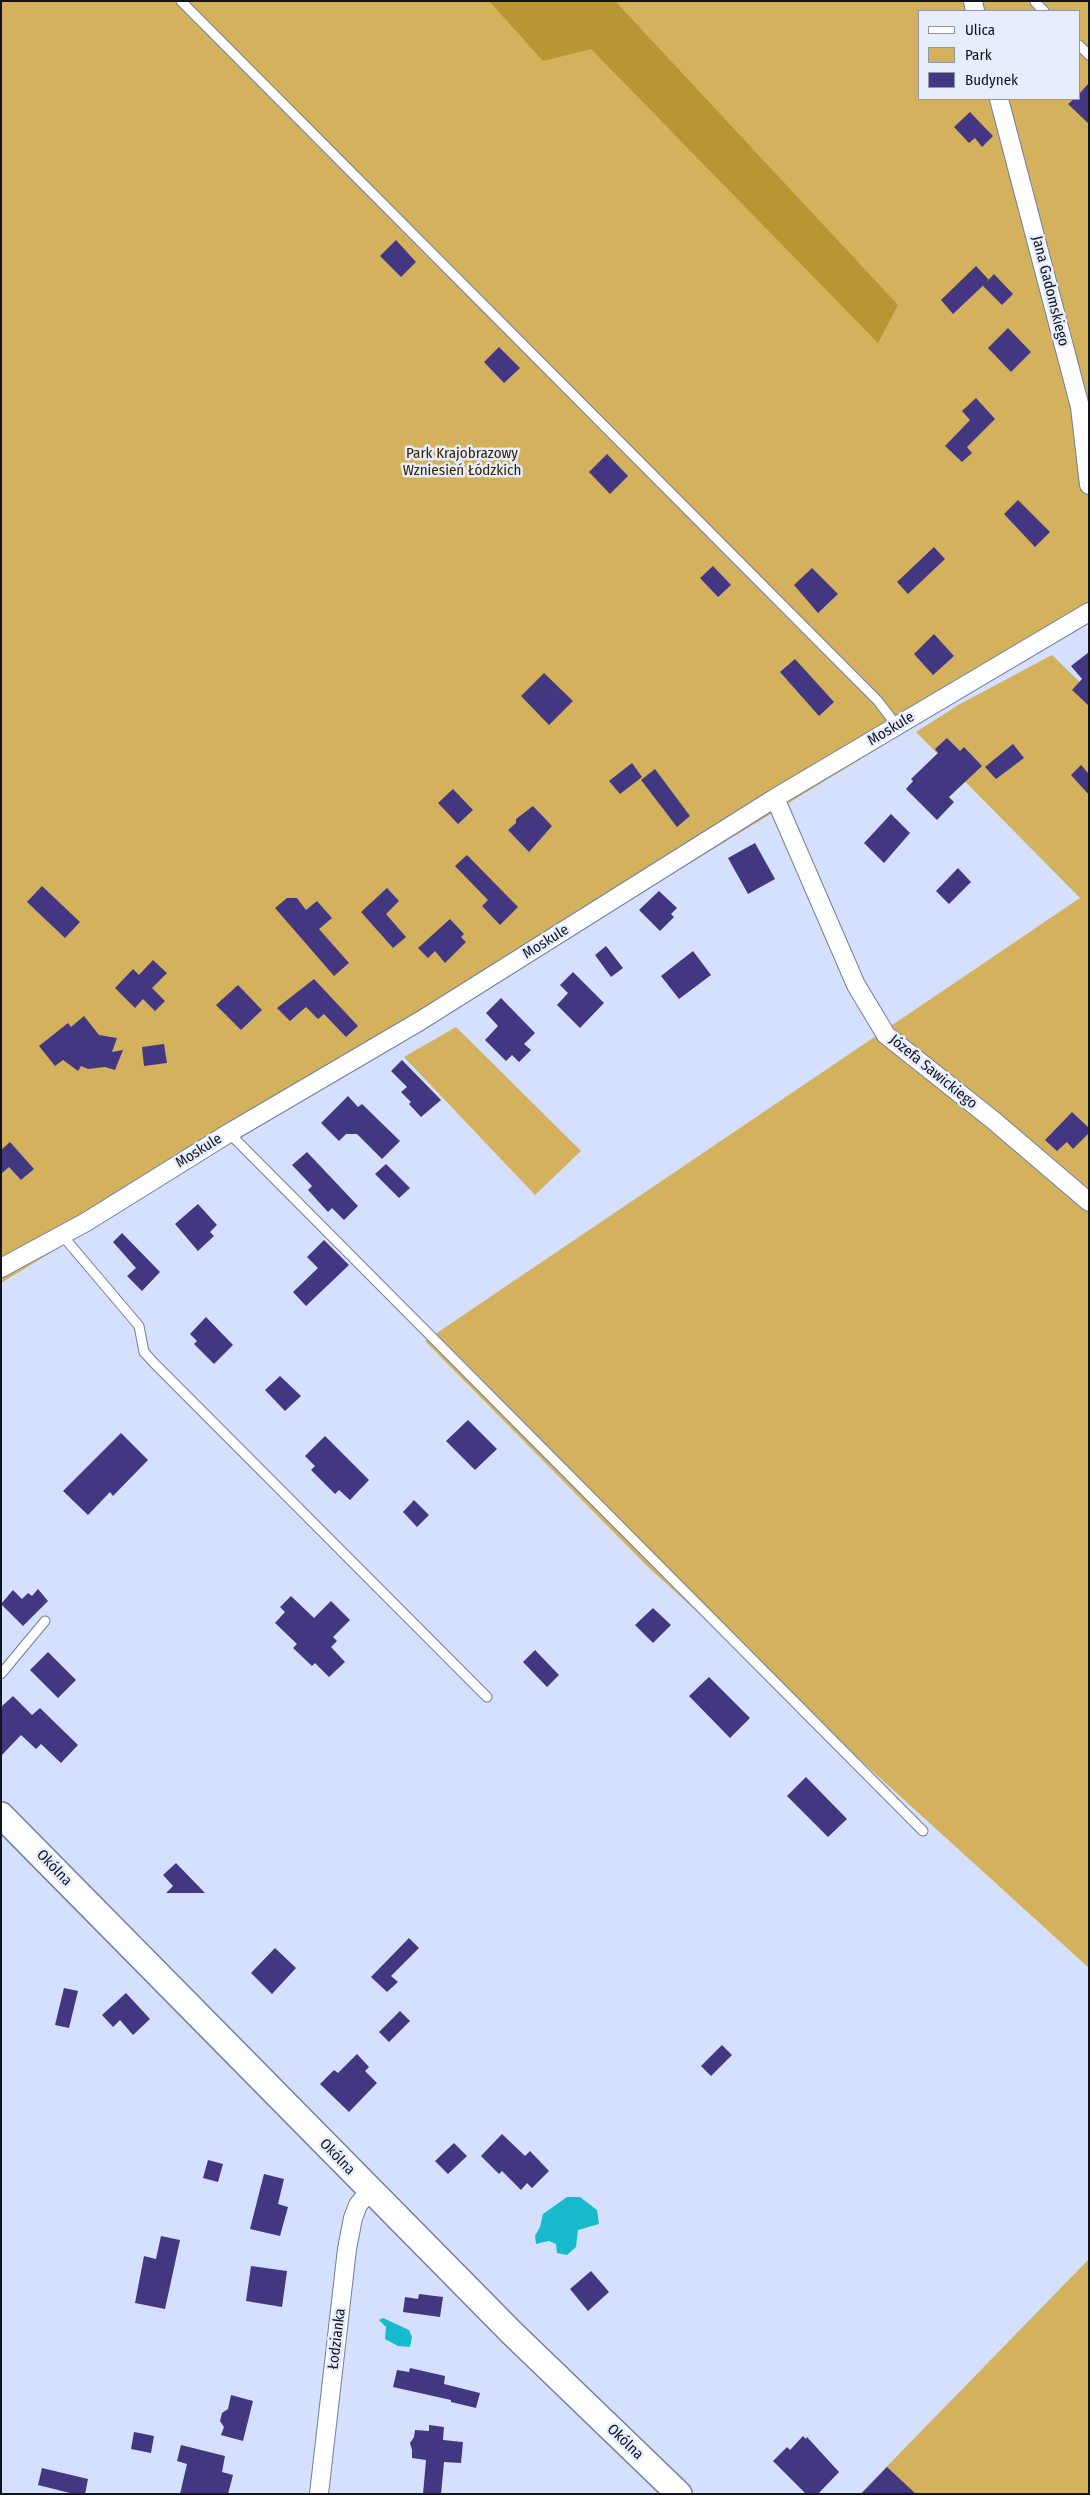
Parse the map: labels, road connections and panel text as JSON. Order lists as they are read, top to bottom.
{
  "streets": {
    "street": [
      "Jana Gadomskiego",
      "Moskule",
      "Józefa Sawickiego",
      "Okólna",
      "Łodzianka"
    ]
  },
  "crossings": [
    ["Moskule", "Józefa Sawickiego"],
    ["Okólna", "Łodzianka"]
  ],
  "parks": ["Park Krajobrazowy Wzniesień Łódzkich"],
  "legend": ["Ulica", "Park", "Budynek"]
}
